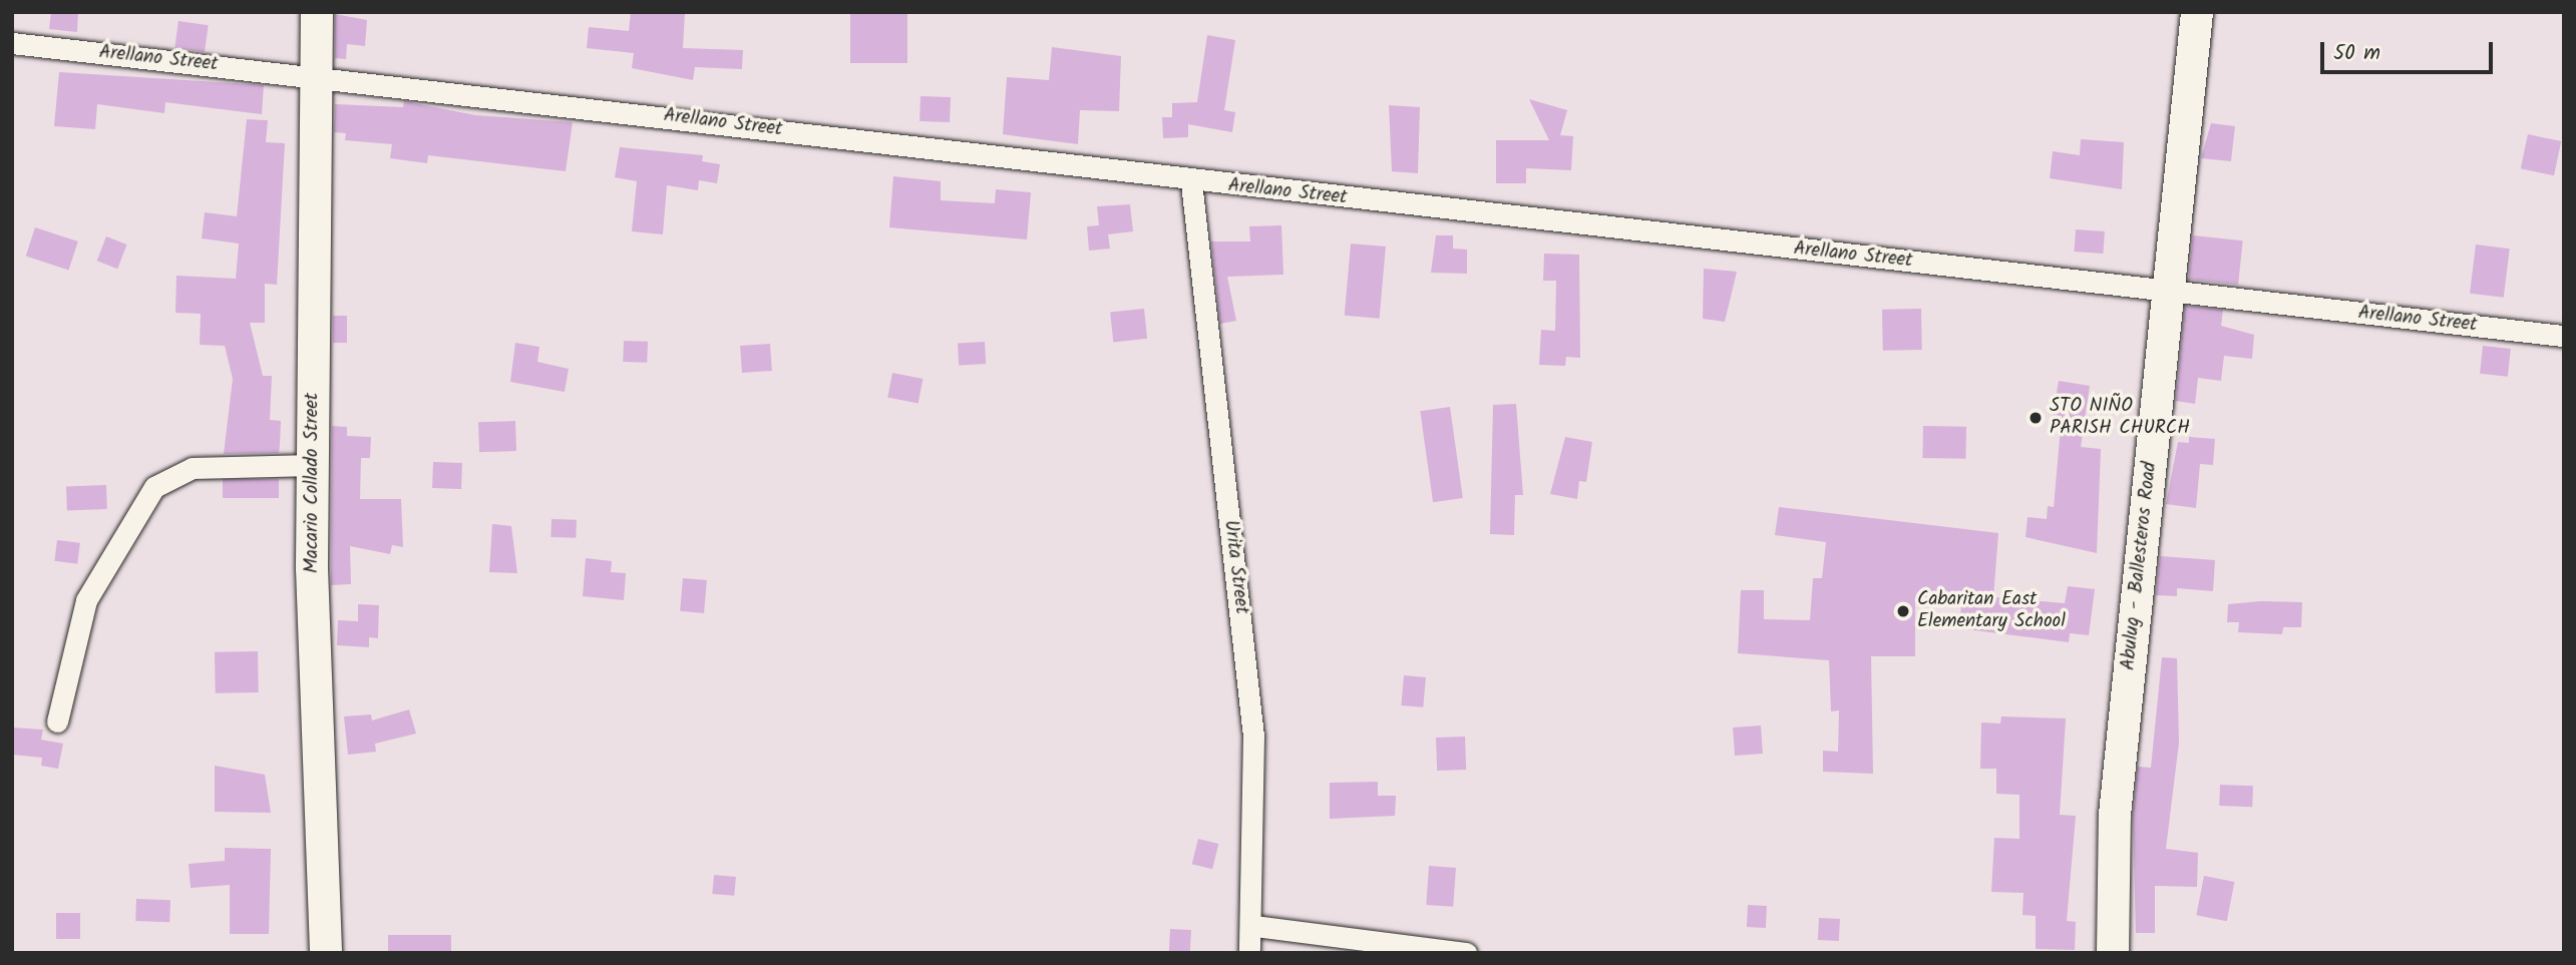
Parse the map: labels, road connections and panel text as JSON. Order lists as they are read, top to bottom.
{
  "streets": {
    "main road": ["Macario Collado Street", "Abulug - Ballesteros Road"],
    "street": ["Arellano Street", "Urita Street"]
  },
  "crossings": [
    ["Arellano Street", "Macario Collado Street"],
    ["Arellano Street", "Abulug - Ballesteros Road"],
    ["Arellano Street", "Urita Street"]
  ],
  "places": ["STO NIÑO PARISH CHURCH", "Cabaritan East Elementary School"],
  "scale_bar": "50 m"
}
